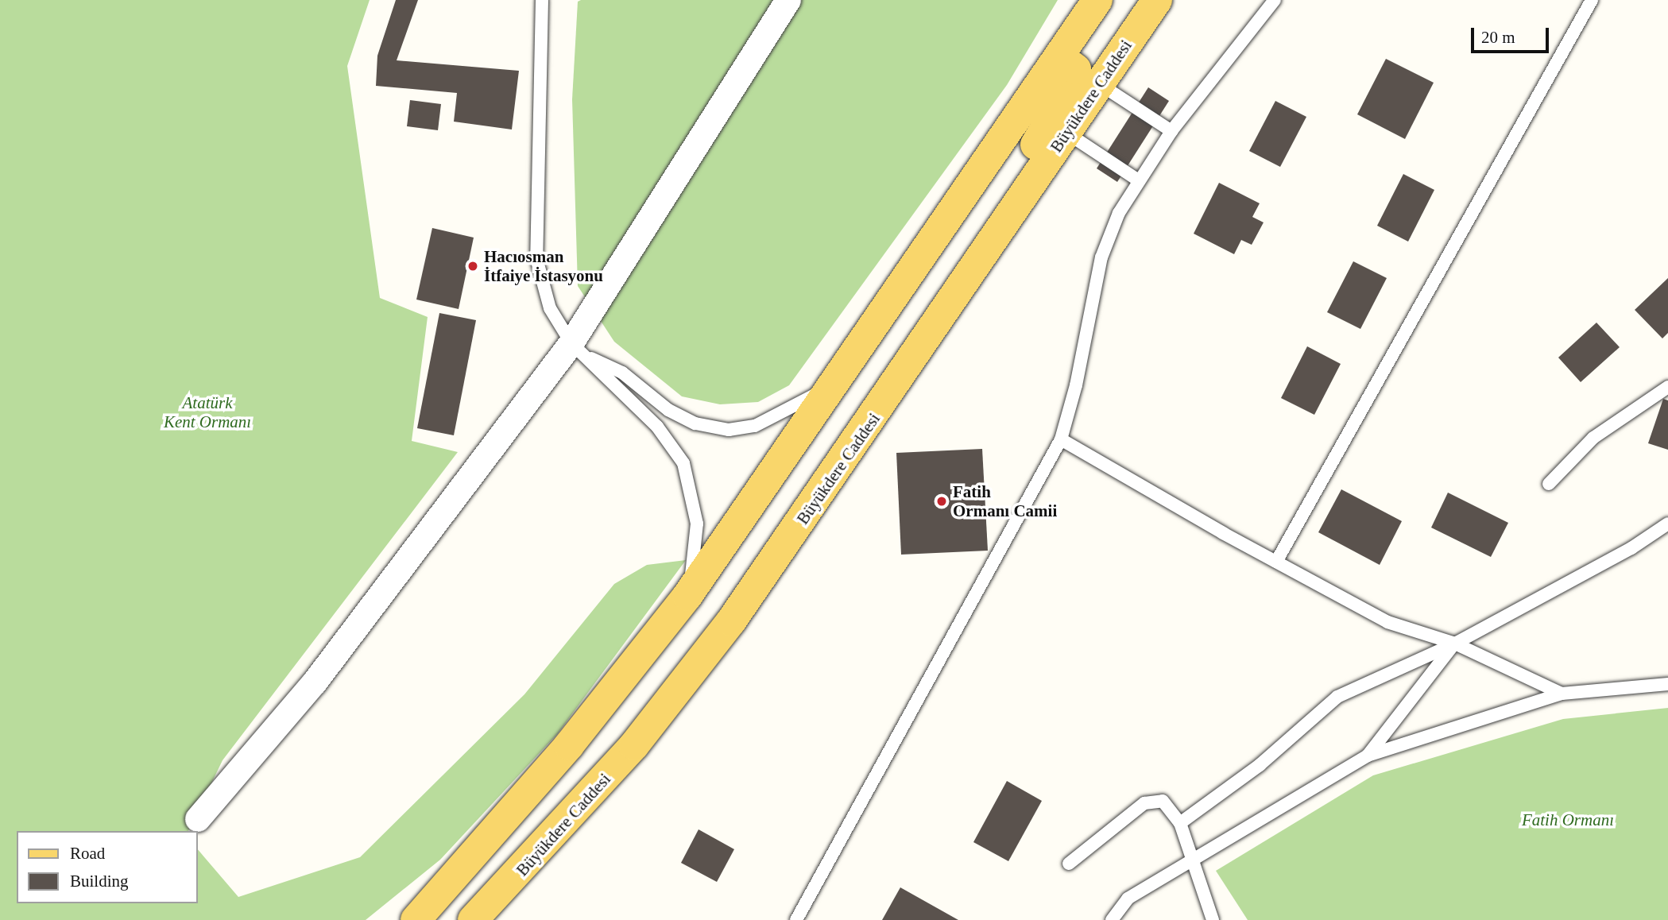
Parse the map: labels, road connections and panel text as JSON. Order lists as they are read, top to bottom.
{
  "streets": {
    "main road": ["Büyükdere Caddesi"]
  },
  "parks": ["Atatürk Kent Ormanı", "Fatih Ormanı"],
  "places": ["Hacıosman İtfaiye İstasyonu", "Fatih Ormanı Camii"],
  "legend": ["Road", "Building"],
  "scale_bar": "20 m"
}
